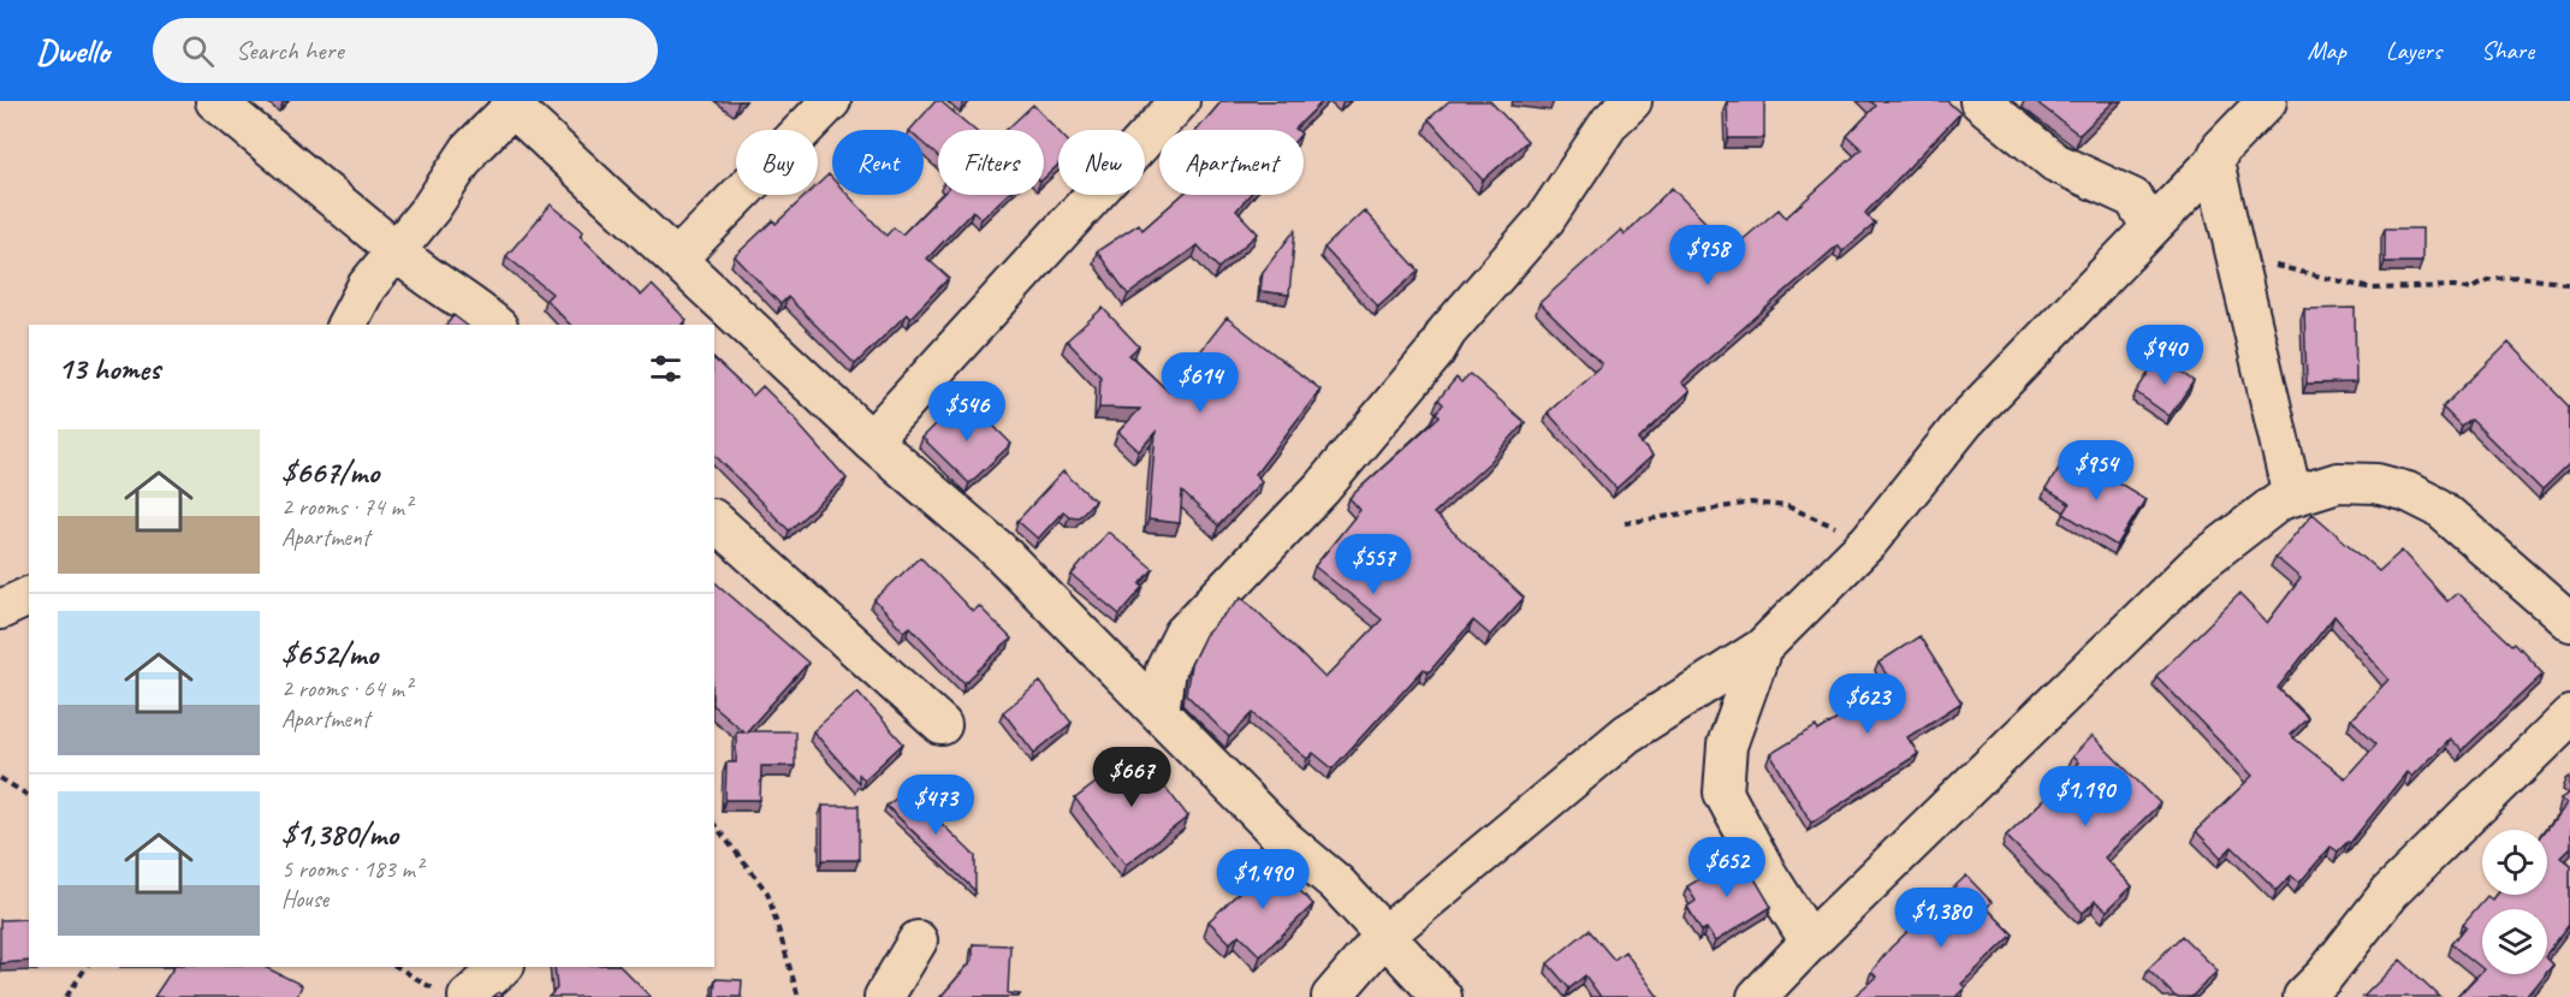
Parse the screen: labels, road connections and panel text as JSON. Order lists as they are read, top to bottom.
{
  "page": {
    "header": "Dwello",
    "search": "Search here",
    "nav": ["Map", "Layers", "Share"],
    "chip": [
      "Buy",
      "Rent",
      "Filters",
      "New",
      "Apartment"
    ],
    "price": [
      "$958",
      "$940",
      "$614",
      "$546",
      "$954",
      "$557",
      "$623",
      "$667",
      "$1,190",
      "$473",
      "$652",
      "$1,490",
      "$1,380"
    ],
    "heading": "13 homes",
    "list": [
      {
        "name": "$667/mo",
        "note": "2 rooms · 74 m² · Apartment"
      },
      {
        "name": "$652/mo",
        "note": "2 rooms · 64 m² · Apartment"
      },
      {
        "name": "$1,380/mo",
        "note": "5 rooms · 183 m² · House"
      }
    ]
  }
}
